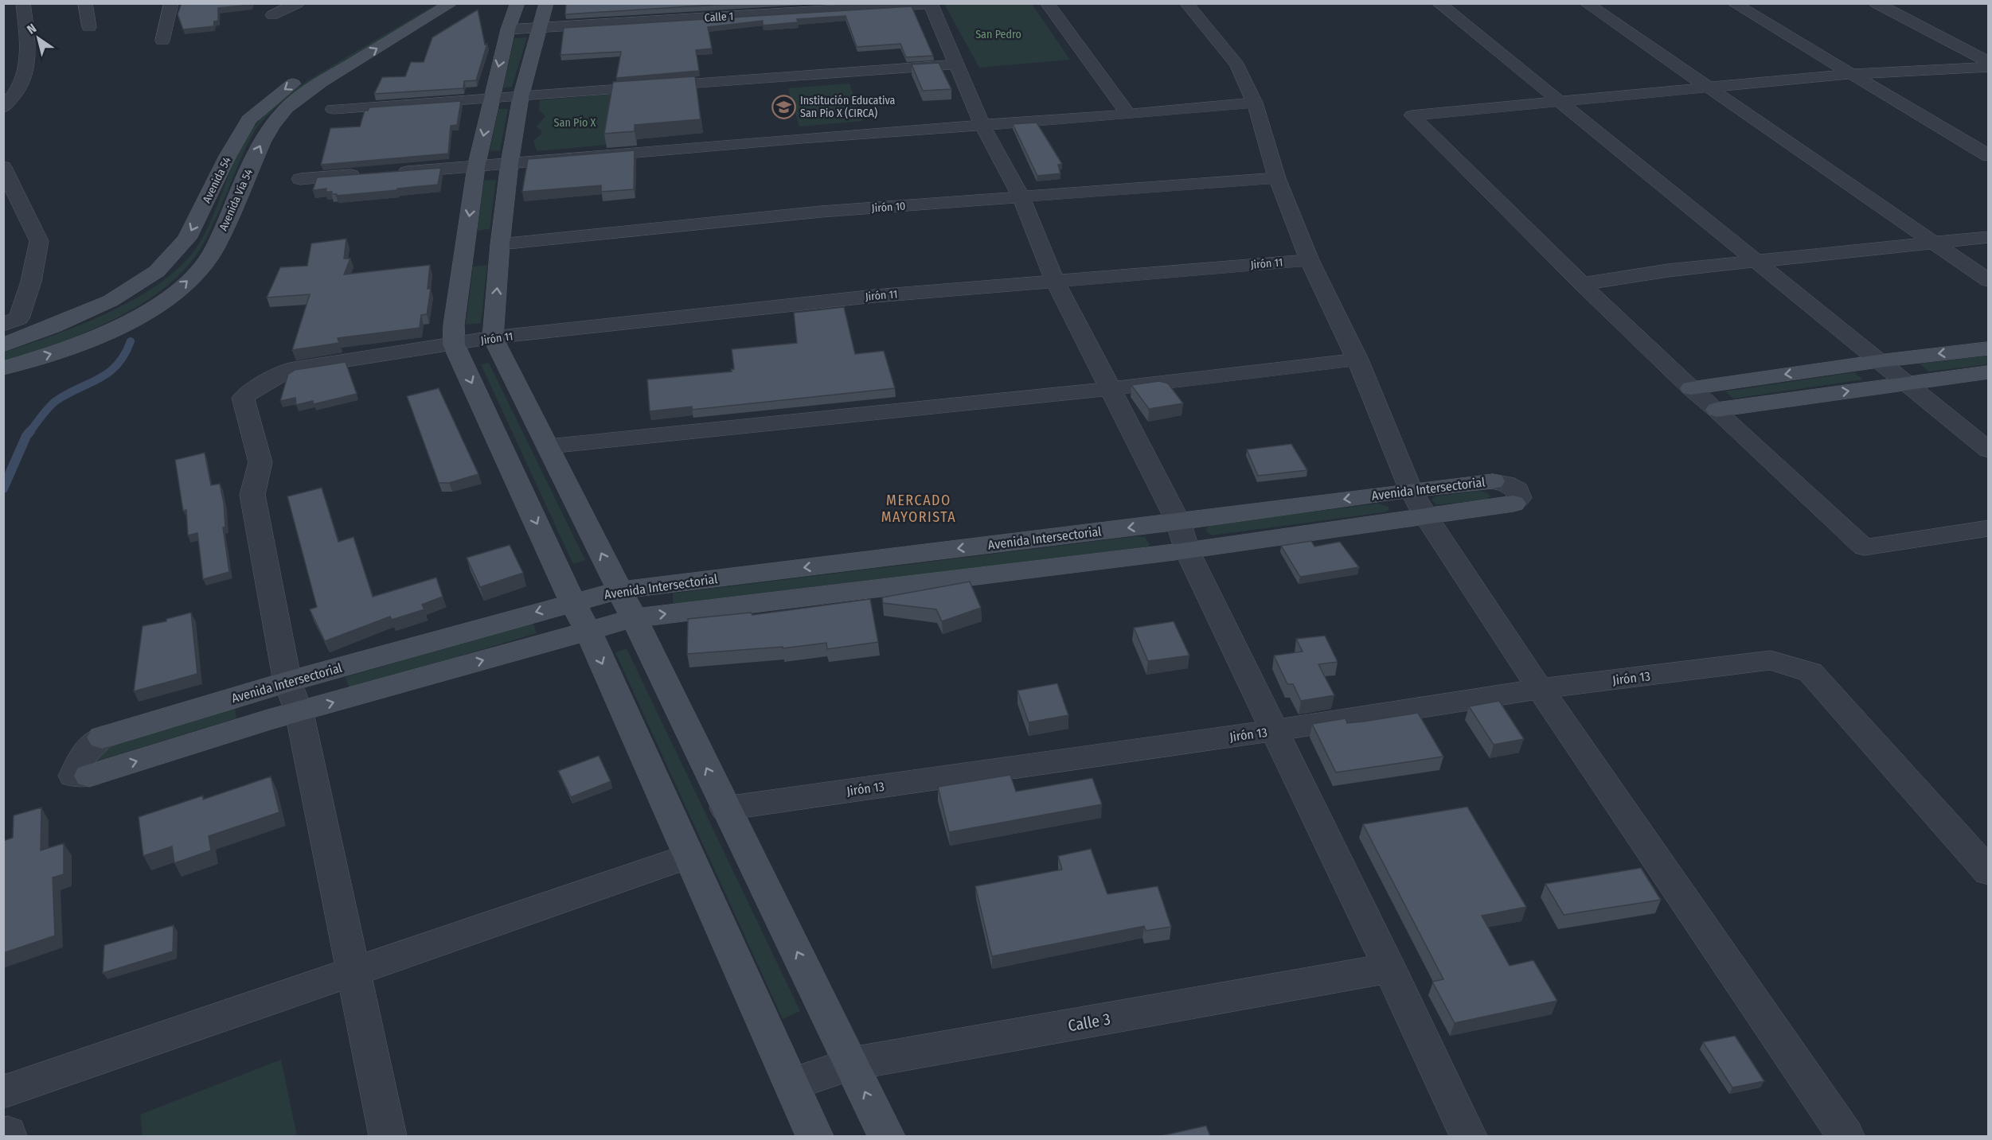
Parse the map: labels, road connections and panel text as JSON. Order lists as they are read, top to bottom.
{
  "streets": {
    "street": [
      "Calle 1",
      "Avenida 54",
      "Avenida Vía 54",
      "Jirón 10",
      "Jirón 11",
      "Avenida Intersectorial",
      "Jirón 13",
      "Calle 3"
    ]
  },
  "crossings": [
    ["Jirón 11", "Avenida Intersectorial"]
  ],
  "one_way": ["Avenida 54", "Avenida Vía 54"],
  "districts": ["MERCADO MAYORISTA"],
  "parks": ["San Pedro", "San Pío X"],
  "places": {
    "school or university": ["Institución Educativa San Pio X (CIRCA)"]
  },
  "north": "top left"
}
